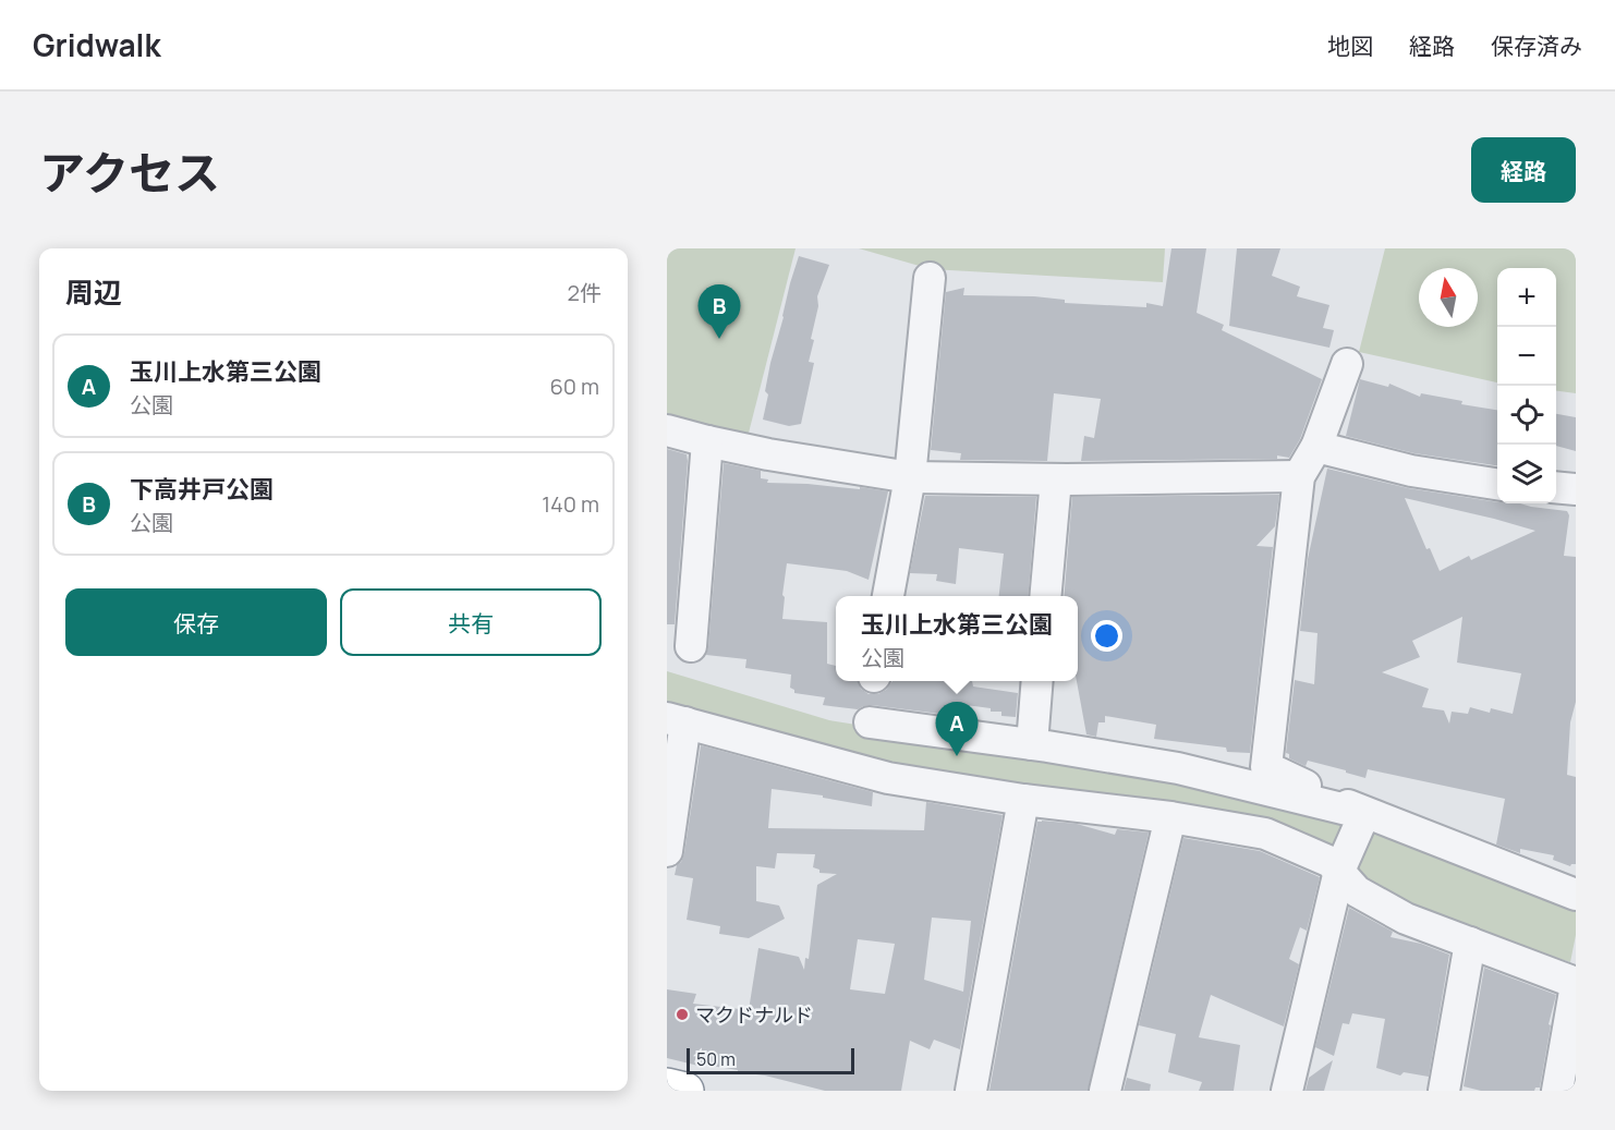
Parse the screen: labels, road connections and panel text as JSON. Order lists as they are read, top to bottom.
{
  "places": ["マクドナルド"],
  "scale_bar": "50 m",
  "north": "top",
  "page": {
    "header": "Gridwalk",
    "nav": ["地図", "経路", "保存済み"],
    "title": "アクセス",
    "buttons": [
      "経路",
      ["保存", "共有"]
    ],
    "heading": ["周辺", "2件"],
    "map_buttons": ["+", "−"],
    "pins": ["B", "A"],
    "list": [
      {
        "mark": "A",
        "name": "玉川上水第三公園",
        "note": "公園",
        "value": "60 m"
      },
      {
        "mark": "B",
        "name": "下高井戸公園",
        "note": "公園",
        "value": "140 m"
      }
    ],
    "popup": ["玉川上水第三公園", "公園"],
    "scale": "50 m"
  }
}
